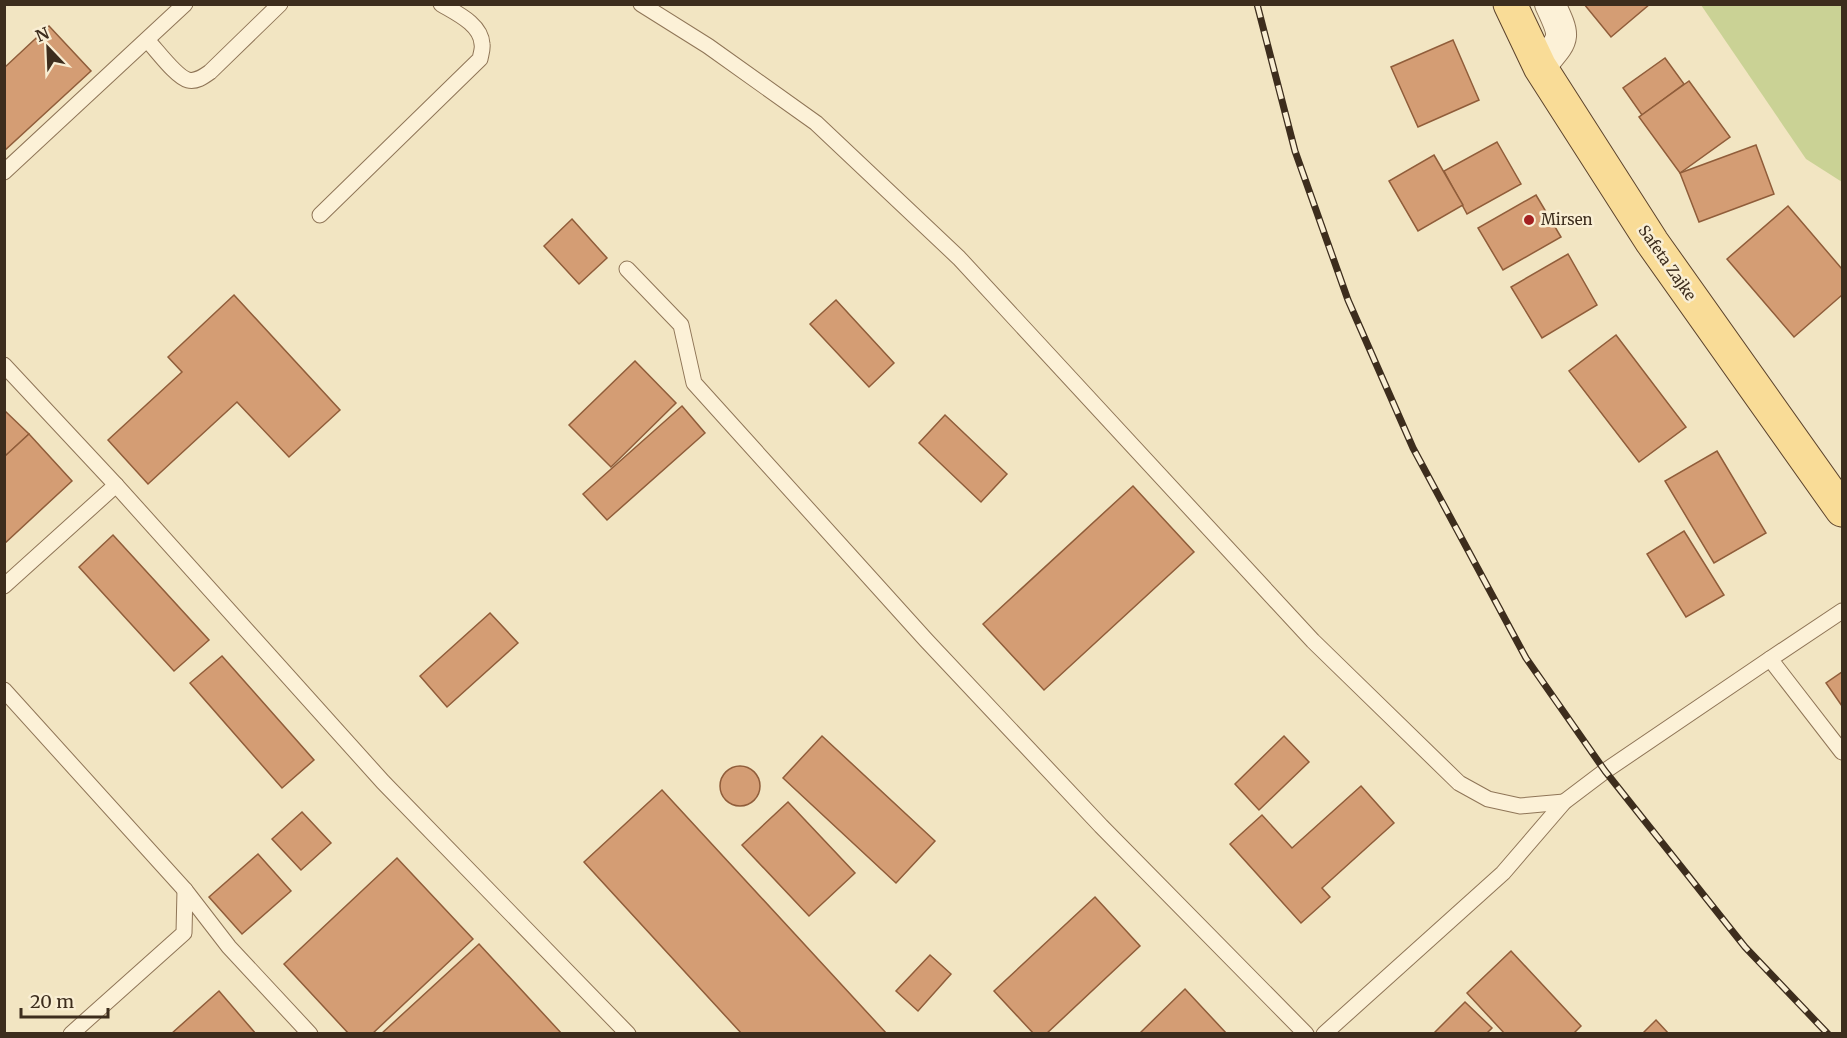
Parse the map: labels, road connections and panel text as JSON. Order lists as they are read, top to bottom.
{
  "streets": {
    "main road": ["Safeta Zajke"]
  },
  "places": ["Mirsen"],
  "scale_bar": "20 m",
  "north": "top left"
}
